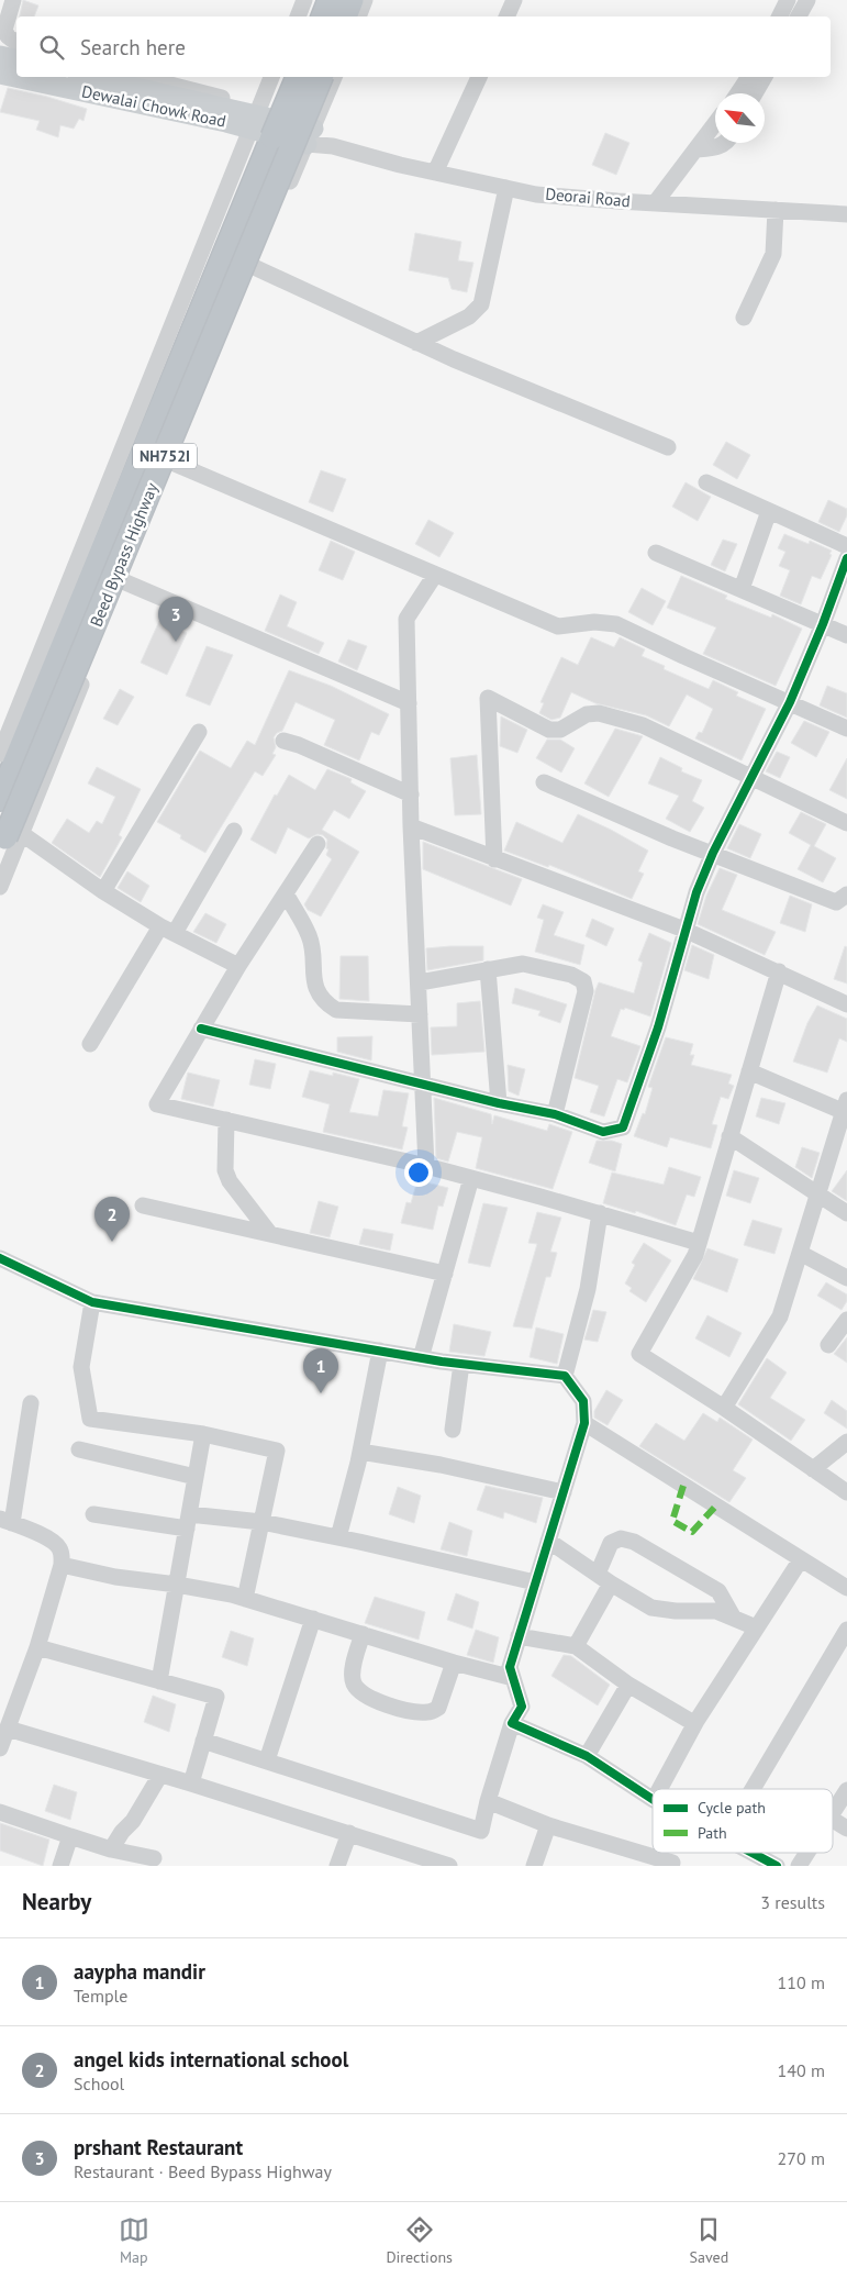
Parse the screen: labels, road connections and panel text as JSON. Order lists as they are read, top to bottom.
{
  "streets": {
    "highway": ["NH752I", "Beed Bypass Highway"],
    "main road": ["Dewalai Chowk Road"],
    "street": ["Deorai Road"]
  },
  "crossings": [
    ["Dewalai Chowk Road", "Deorai Road"]
  ],
  "legend": ["Cycle path", "Path"],
  "north": "top left",
  "page": {
    "search": "Search here",
    "pins": ["3", "2", "1"],
    "heading": ["Nearby", "3 results"],
    "list": [
      {
        "mark": "1",
        "name": "aaypha mandir",
        "note": "Temple",
        "value": "110 m"
      },
      {
        "mark": "2",
        "name": "angel kids international school",
        "note": "School",
        "value": "140 m"
      },
      {
        "mark": "3",
        "name": "prshant Restaurant",
        "note": "Restaurant · Beed Bypass Highway",
        "value": "270 m"
      }
    ],
    "nav": ["Map", "Directions", "Saved"]
  }
}
